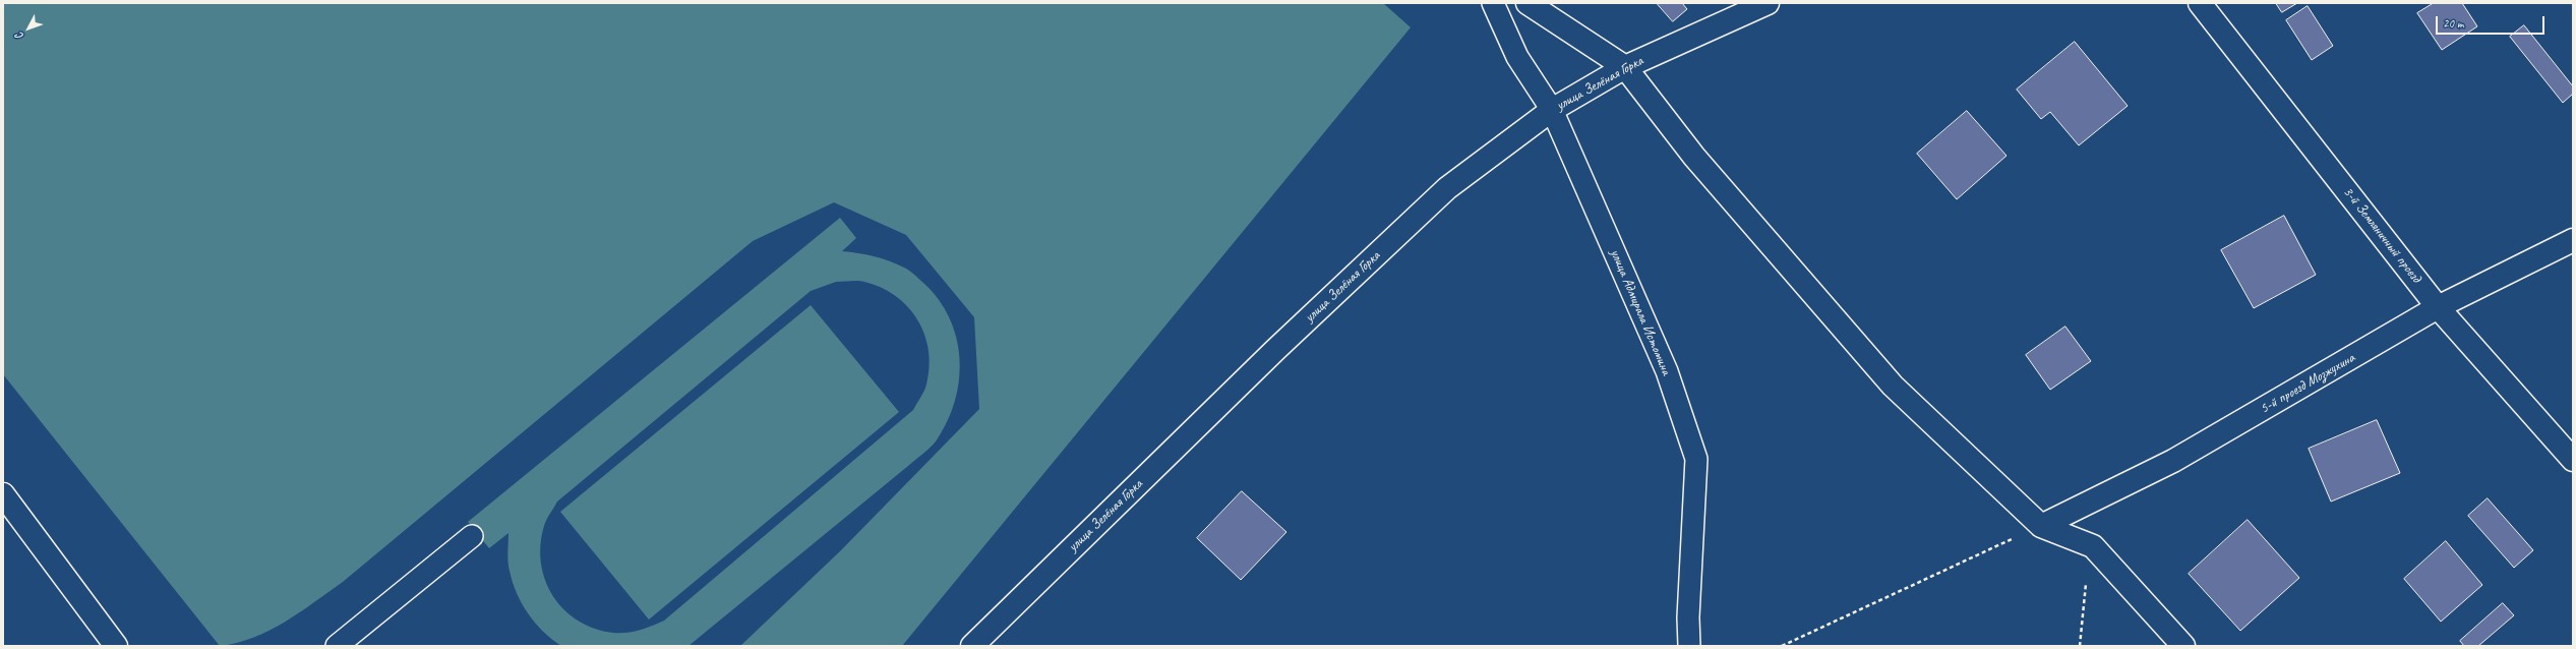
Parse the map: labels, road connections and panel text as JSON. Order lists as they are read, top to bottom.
{
  "streets": {
    "street": ["улица Зелёная Горка", "3-й Земляничный проезд", "5-й проезд Мозжухина"],
    "lane": ["улица Адмирала Истомина"]
  },
  "crossings": [
    ["улица Зелёная Горка", "улица Адмирала Истомина"],
    ["3-й Земляничный проезд", "5-й проезд Мозжухина"]
  ],
  "scale_bar": "20 m",
  "north": "bottom left"
}
